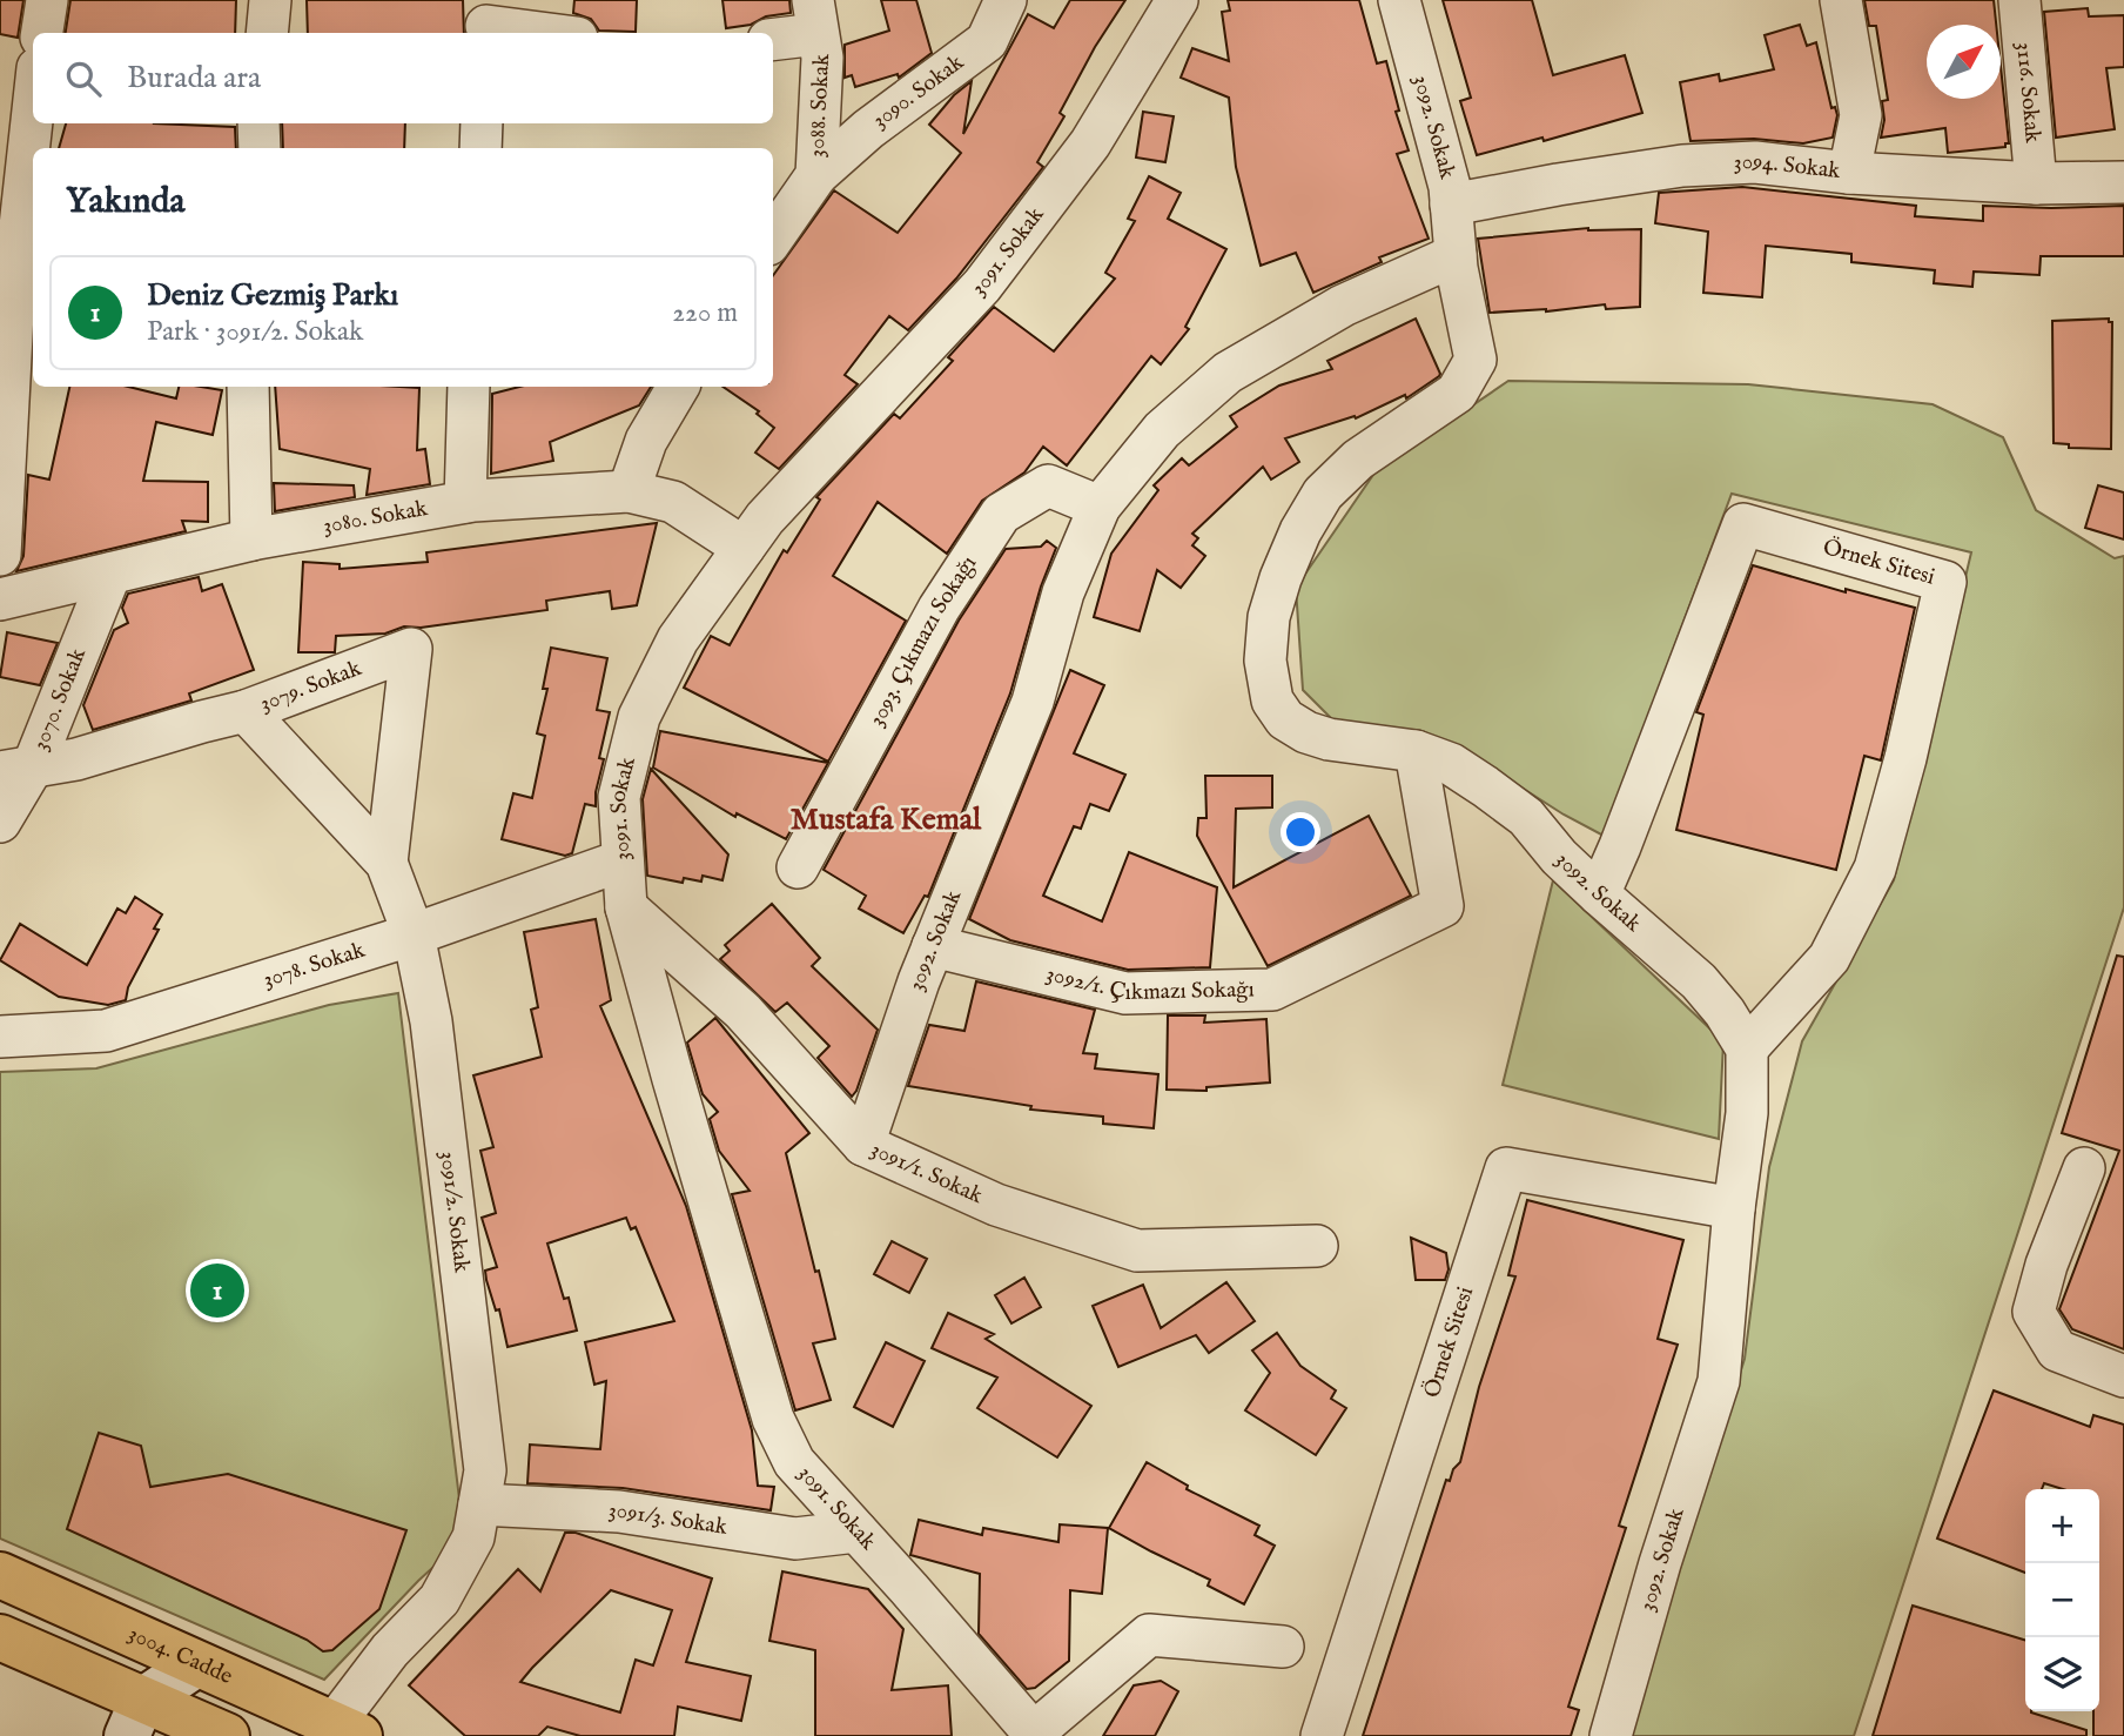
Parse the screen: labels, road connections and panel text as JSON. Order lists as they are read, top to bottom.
{
  "streets": {
    "main road": ["3004. Cadde"],
    "street": [
      "3116. Sokak",
      "3090. Sokak",
      "3088. Sokak",
      "3092. Sokak",
      "3094. Sokak",
      "3091. Sokak",
      "3080. Sokak",
      "Örnek Sitesi",
      "3093. Çıkmazı Sokağı",
      "3079. Sokak",
      "3070. Sokak",
      "3078. Sokak",
      "3092/1. Çıkmazı Sokağı",
      "3091/1. Sokak",
      "3091/2. Sokak",
      "3091/3. Sokak"
    ]
  },
  "crossings": [
    ["3116. Sokak", "3094. Sokak"],
    ["3090. Sokak", "3088. Sokak"],
    ["3092. Sokak", "3094. Sokak"],
    ["3092. Sokak", "Örnek Sitesi"],
    ["3092. Sokak", "3093. Çıkmazı Sokağı"],
    ["3092. Sokak", "3092/1. Çıkmazı Sokağı"],
    ["3092. Sokak", "3091/1. Sokak"],
    ["3091. Sokak", "3080. Sokak"],
    ["3091. Sokak", "3078. Sokak"],
    ["3091. Sokak", "3091/1. Sokak"],
    ["3091. Sokak", "3091/3. Sokak"],
    ["3080. Sokak", "3070. Sokak"],
    ["3079. Sokak", "3070. Sokak"],
    ["3079. Sokak", "3091/2. Sokak"],
    ["3078. Sokak", "3091/2. Sokak"],
    ["3091/2. Sokak", "3091/3. Sokak"],
    ["3091/2. Sokak", "3004. Cadde"]
  ],
  "districts": ["Mustafa Kemal"],
  "north": "top right",
  "page": {
    "search": "Burada ara",
    "heading": "Yakında",
    "list": [
      {
        "mark": "1",
        "name": "Deniz Gezmiş Parkı",
        "note": "Park · 3091/2. Sokak",
        "value": "220 m"
      }
    ],
    "pins": "1",
    "map_buttons": ["+", "−"]
  }
}
